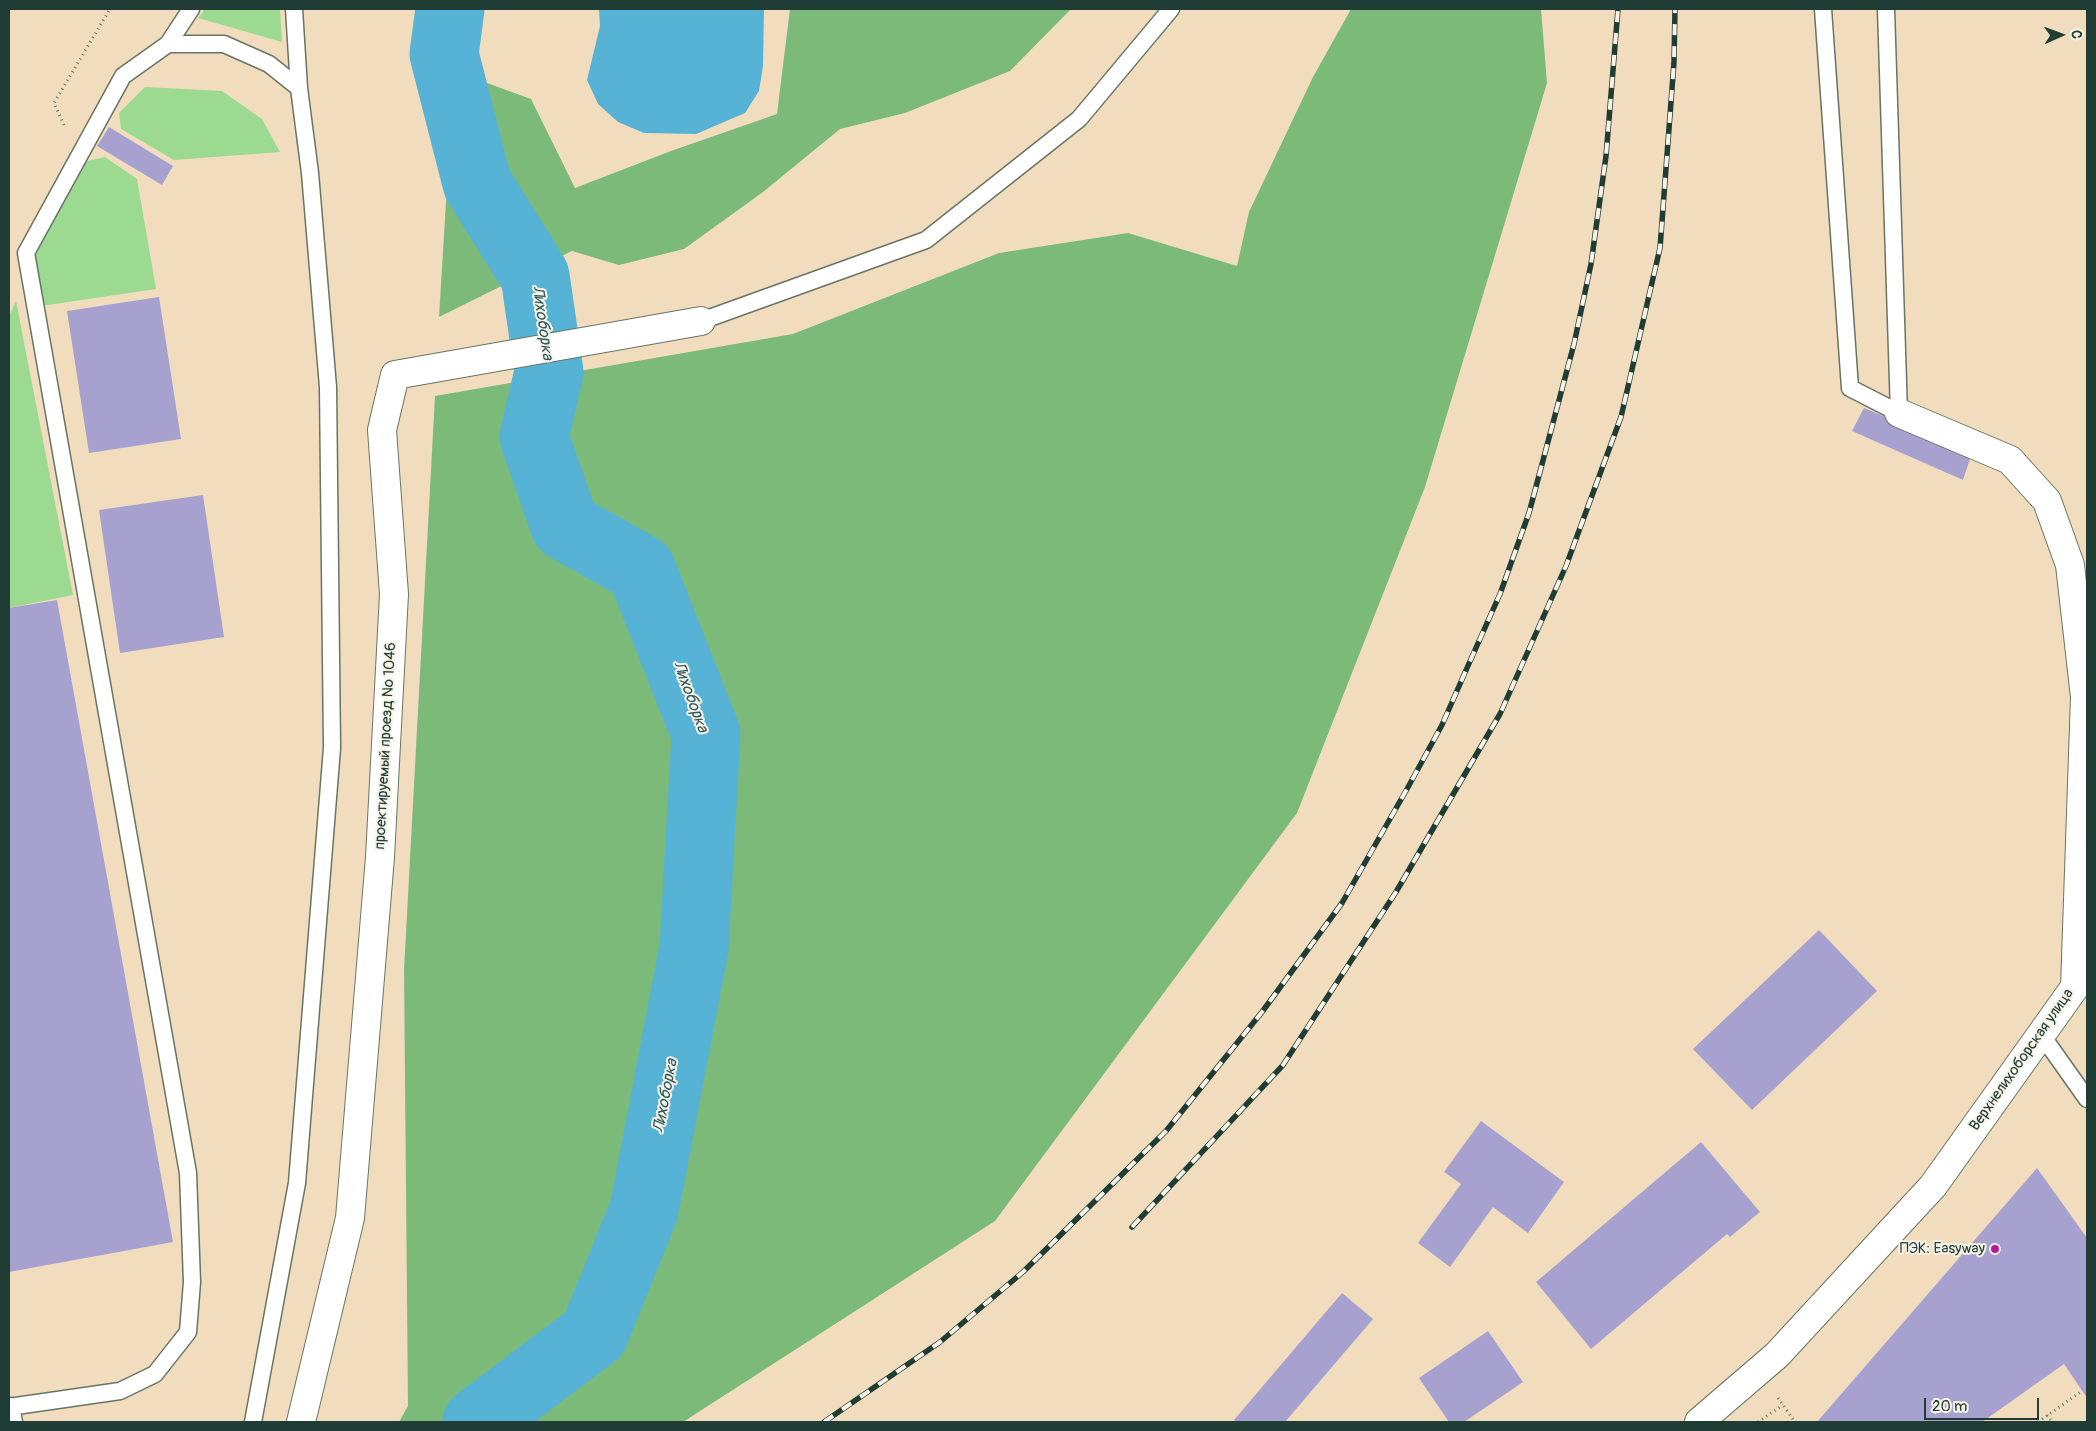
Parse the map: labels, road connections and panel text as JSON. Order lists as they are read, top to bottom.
{
  "streets": {
    "street": ["проектируемый проезд № 1046", "Верхнелихоборская улица"]
  },
  "water": ["Лихоборка"],
  "places": ["ПЭК: Easyway"],
  "scale_bar": "20 m",
  "north": "right"
}
